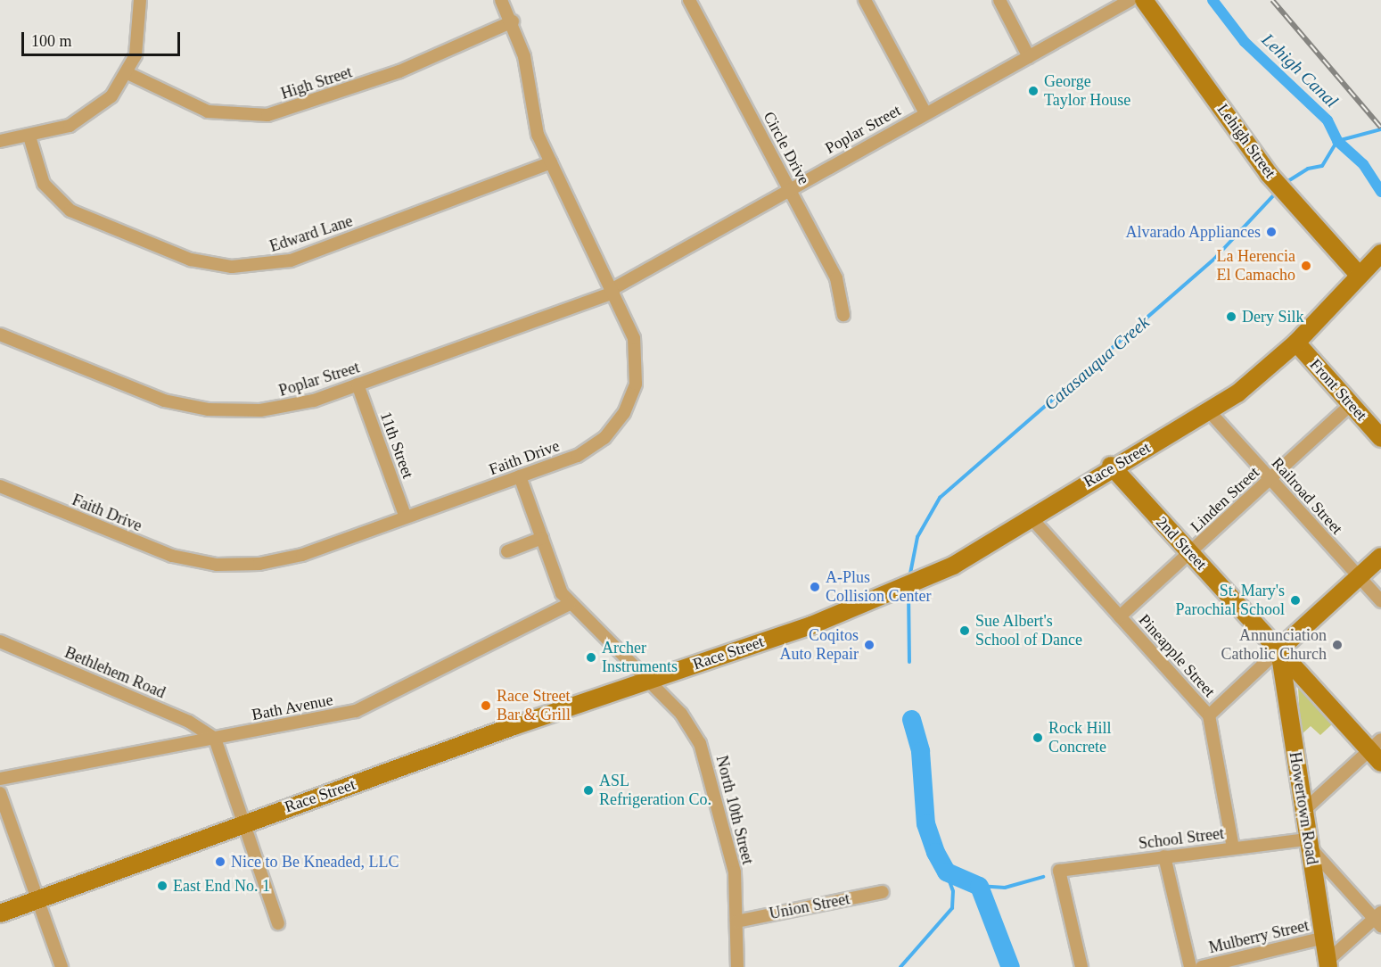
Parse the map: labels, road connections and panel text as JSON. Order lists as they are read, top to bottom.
{
  "streets": {
    "main road": [
      "Lehigh Street",
      "Front Street",
      "Race Street",
      "2nd Street",
      "Howertown Road"
    ],
    "street": [
      "High Street",
      "Poplar Street",
      "Circle Drive",
      "Edward Lane",
      "11th Street",
      "Faith Drive",
      "Railroad Street",
      "Linden Street",
      "Pineapple Street",
      "Bethlehem Road",
      "Bath Avenue",
      "North 10th Street",
      "School Street",
      "Union Street",
      "Mulberry Street"
    ]
  },
  "crossings": [
    ["High Street", "Faith Drive"],
    ["Poplar Street", "Circle Drive"],
    ["Poplar Street", "11th Street"],
    ["Poplar Street", "Faith Drive"],
    ["Lehigh Street", "Race Street"],
    ["Edward Lane", "Faith Drive"],
    ["Front Street", "Race Street"],
    ["Front Street", "Linden Street"],
    ["11th Street", "Faith Drive"],
    ["Race Street", "Railroad Street"],
    ["Race Street", "2nd Street"],
    ["Race Street", "Pineapple Street"],
    ["Race Street", "North 10th Street"],
    ["Railroad Street", "Linden Street"],
    ["Linden Street", "2nd Street"],
    ["Linden Street", "Pineapple Street"],
    ["2nd Street", "Howertown Road"],
    ["Pineapple Street", "School Street"],
    ["Bethlehem Road", "Bath Avenue"],
    ["Bath Avenue", "North 10th Street"],
    ["Howertown Road", "School Street"],
    ["Howertown Road", "Mulberry Street"],
    ["North 10th Street", "Union Street"]
  ],
  "water": ["Lehigh Canal", "Catasauqua Creek"],
  "places": [
    "George Taylor House",
    "Alvarado Appliances",
    "La Herencia El Camacho",
    "Dery Silk",
    "A-Plus Collision Center",
    "St. Mary's Parochial School",
    "Sue Albert's School of Dance",
    "Coqitos Auto Repair",
    "Annunciation Catholic Church",
    "Archer Instruments",
    "Race Street Bar & Grill",
    "Rock Hill Concrete",
    "ASL Refrigeration Co.",
    "Nice to Be Kneaded, LLC",
    "East End No. 1"
  ],
  "scale_bar": "100 m"
}
